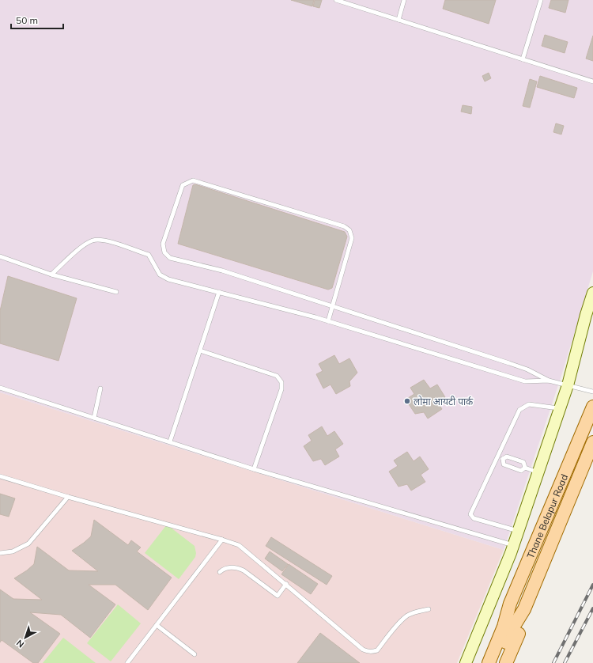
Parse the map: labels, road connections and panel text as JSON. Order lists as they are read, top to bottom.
{
  "streets": {
    "main road": ["Thane Belapur Road"]
  },
  "places": ["लोमा आयटी पार्क"],
  "scale_bar": "50 m",
  "north": "bottom left"
}
